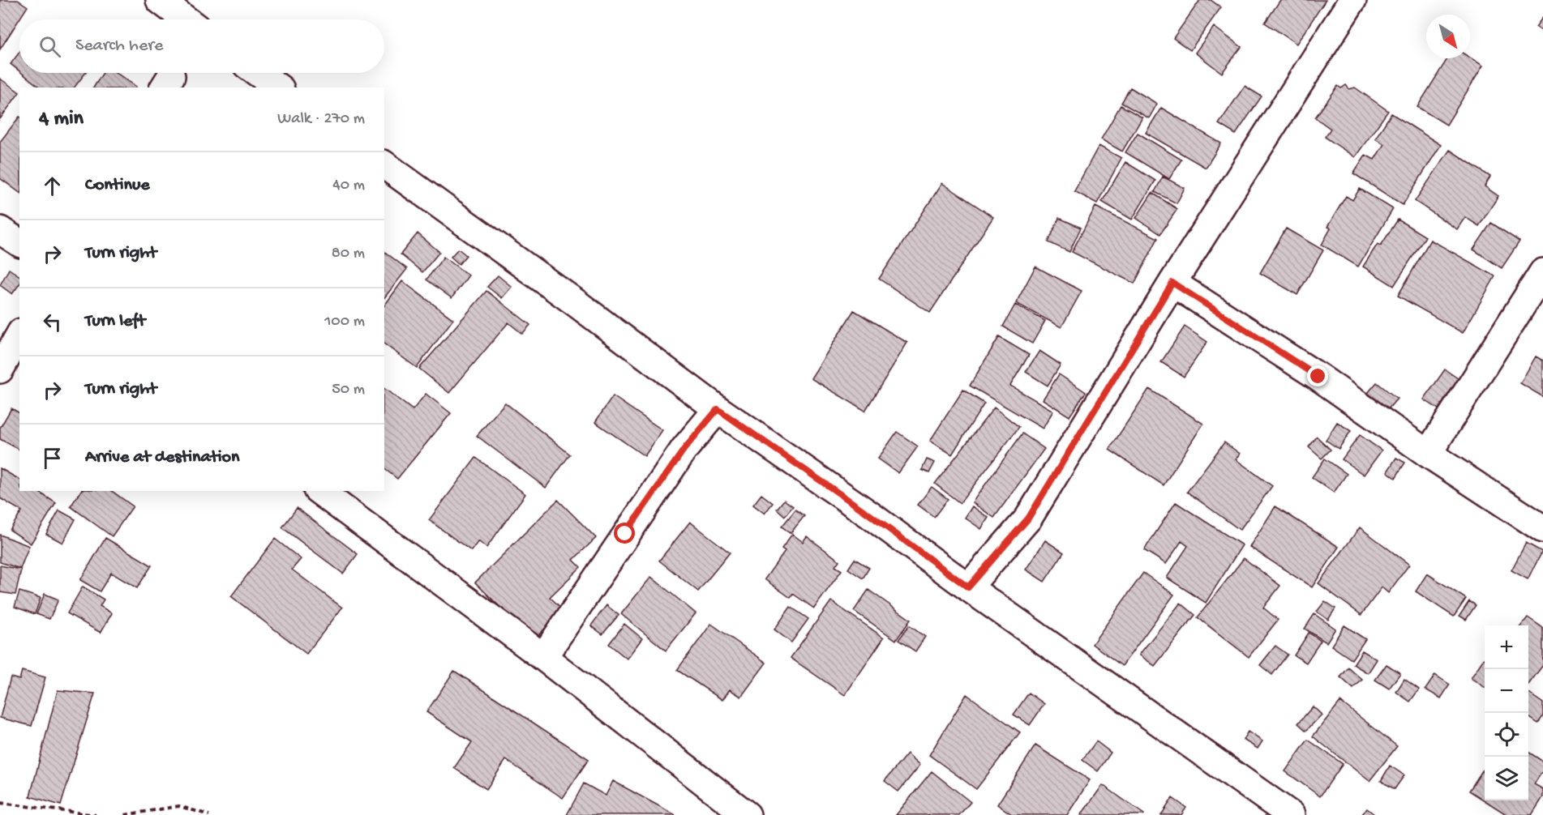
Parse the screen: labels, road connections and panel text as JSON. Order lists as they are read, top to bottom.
{
  "north": "bottom right",
  "page": {
    "search": "Search here",
    "heading": ["4 min", "Walk · 270 m"],
    "list": [
      ["Continue", "40 m"],
      ["Turn right", "80 m"],
      ["Turn left", "100 m"],
      ["Turn right", "50 m"],
      "Arrive at destination"
    ],
    "map_buttons": ["+", "−"]
  }
}
